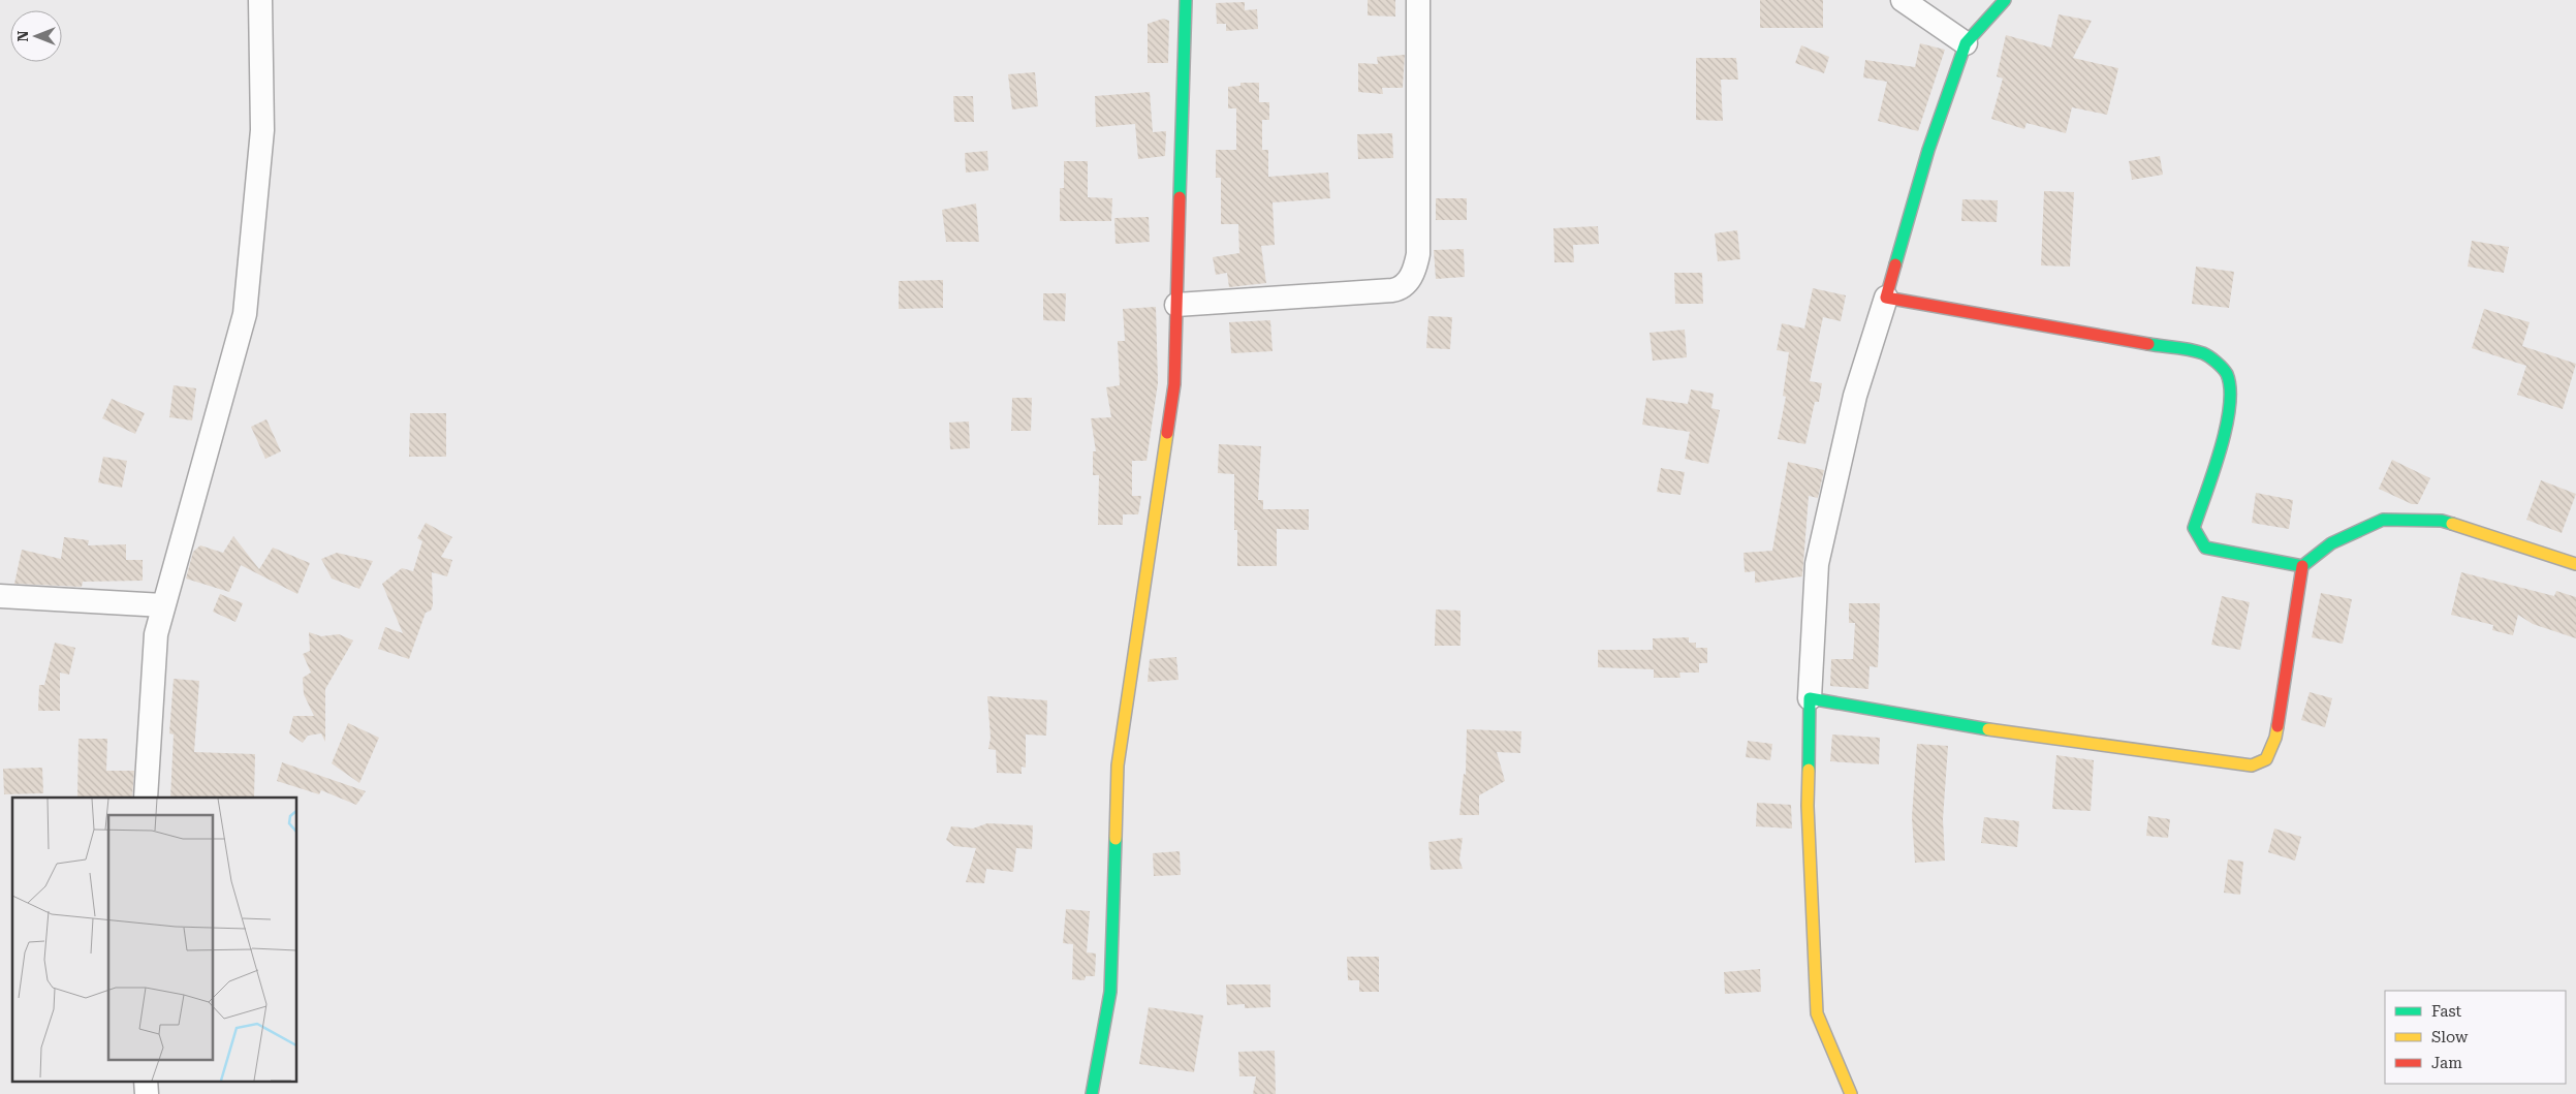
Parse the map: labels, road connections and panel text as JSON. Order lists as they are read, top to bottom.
{
  "legend": ["Fast", "Slow", "Jam"],
  "north": "left"
}
